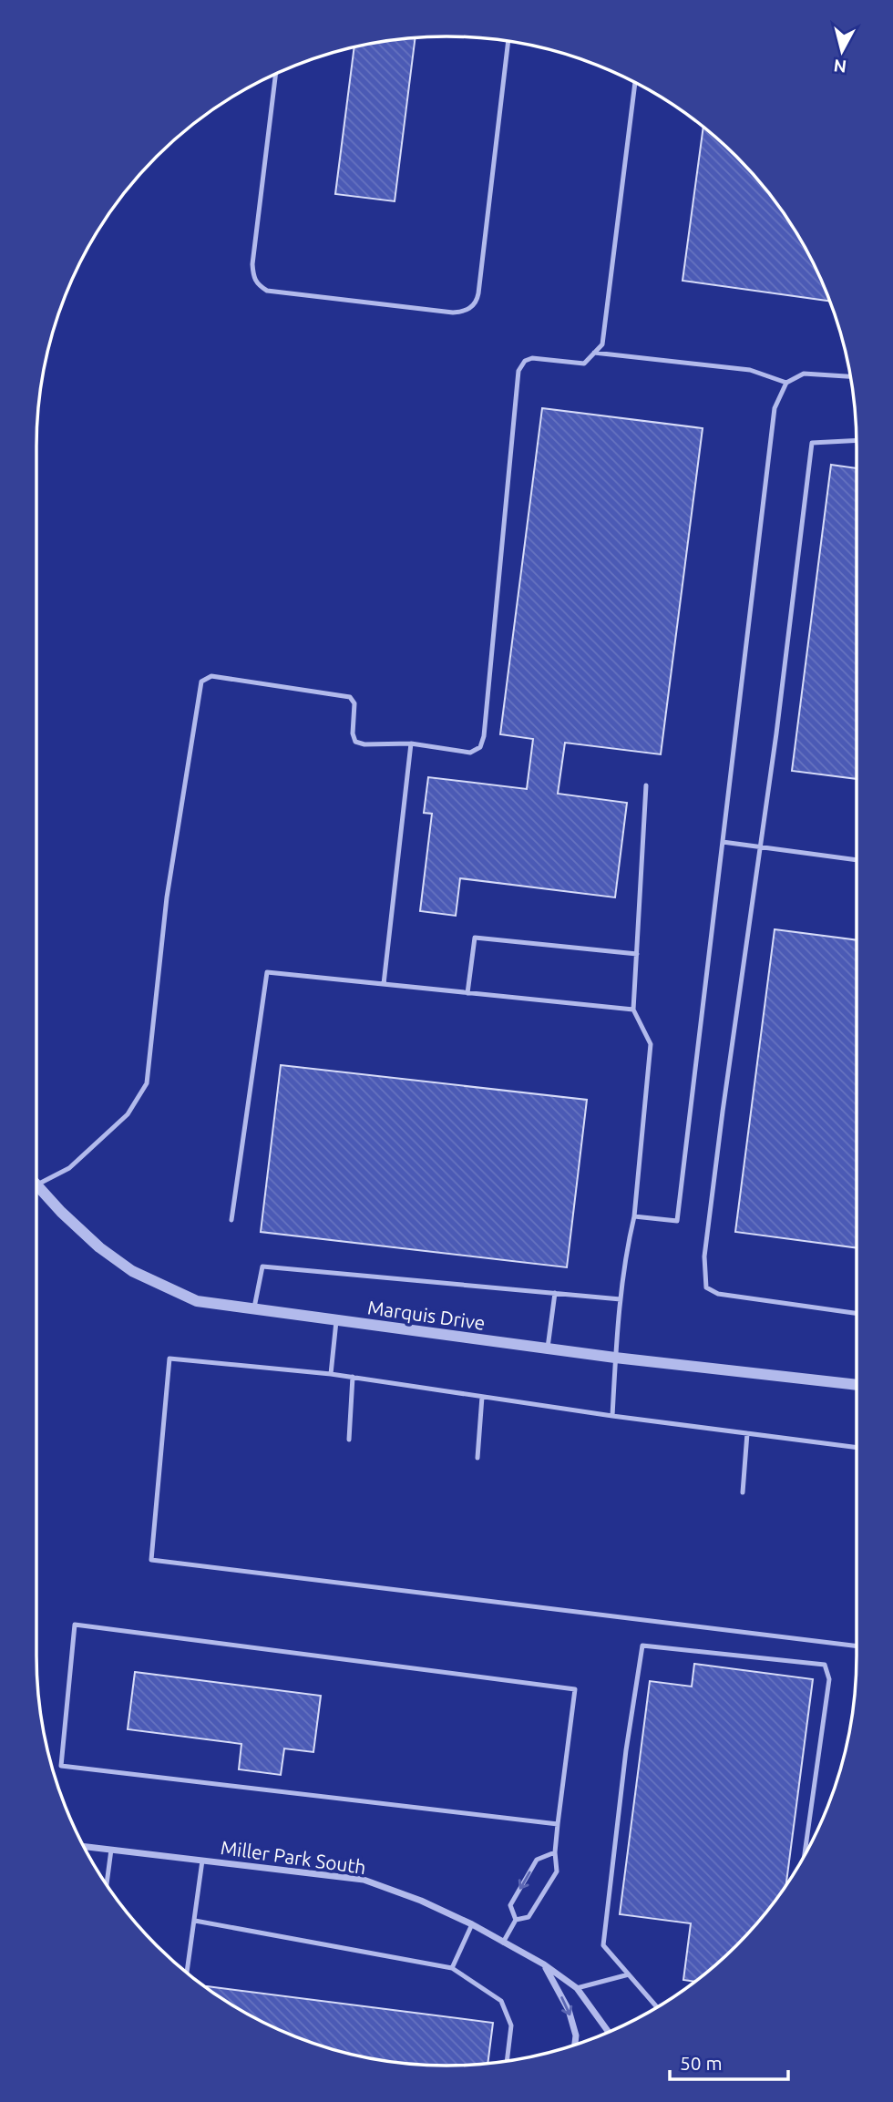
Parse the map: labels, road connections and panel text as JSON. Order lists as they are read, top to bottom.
{
  "streets": {
    "street": ["Marquis Drive", "Miller Park South"]
  },
  "scale_bar": "50 m",
  "north": "bottom"
}
